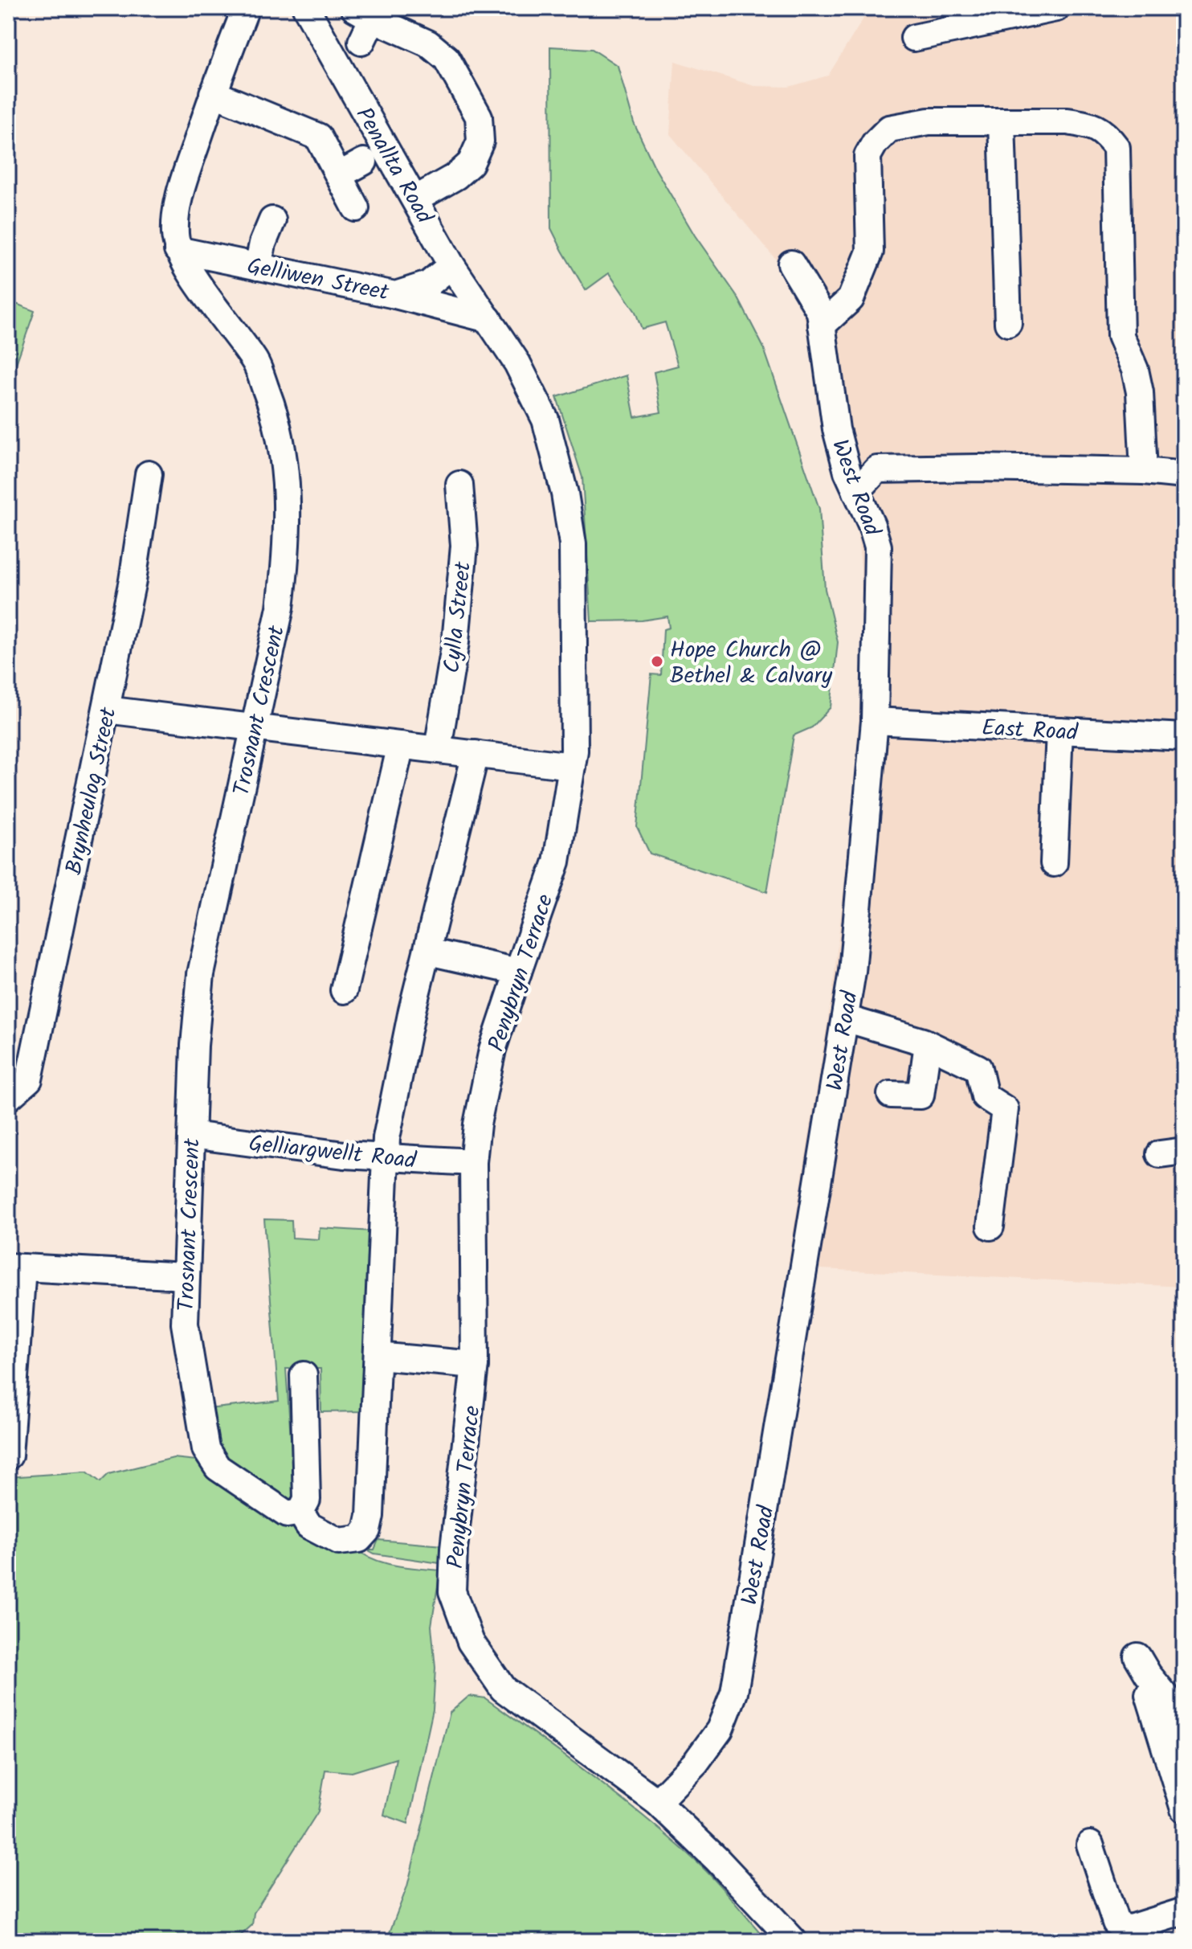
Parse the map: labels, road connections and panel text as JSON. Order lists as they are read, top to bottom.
{
  "streets": {
    "street": [
      "Penallta Road",
      "Gelliwen Street",
      "West Road",
      "Cylla Street",
      "Trosnant Crescent",
      "East Road",
      "Brynheulog Street",
      "Penybryn Terrace",
      "Gelliargwellt Road"
    ]
  },
  "crossings": [
    ["Penallta Road", "Gelliwen Street"],
    ["Penallta Road", "Penybryn Terrace"],
    ["Gelliwen Street", "Trosnant Crescent"],
    ["West Road", "East Road"],
    ["West Road", "Penybryn Terrace"],
    ["Trosnant Crescent", "Gelliargwellt Road"],
    ["Penybryn Terrace", "Gelliargwellt Road"]
  ],
  "places": ["Hope Church @ Bethel & Calvary"]
}
